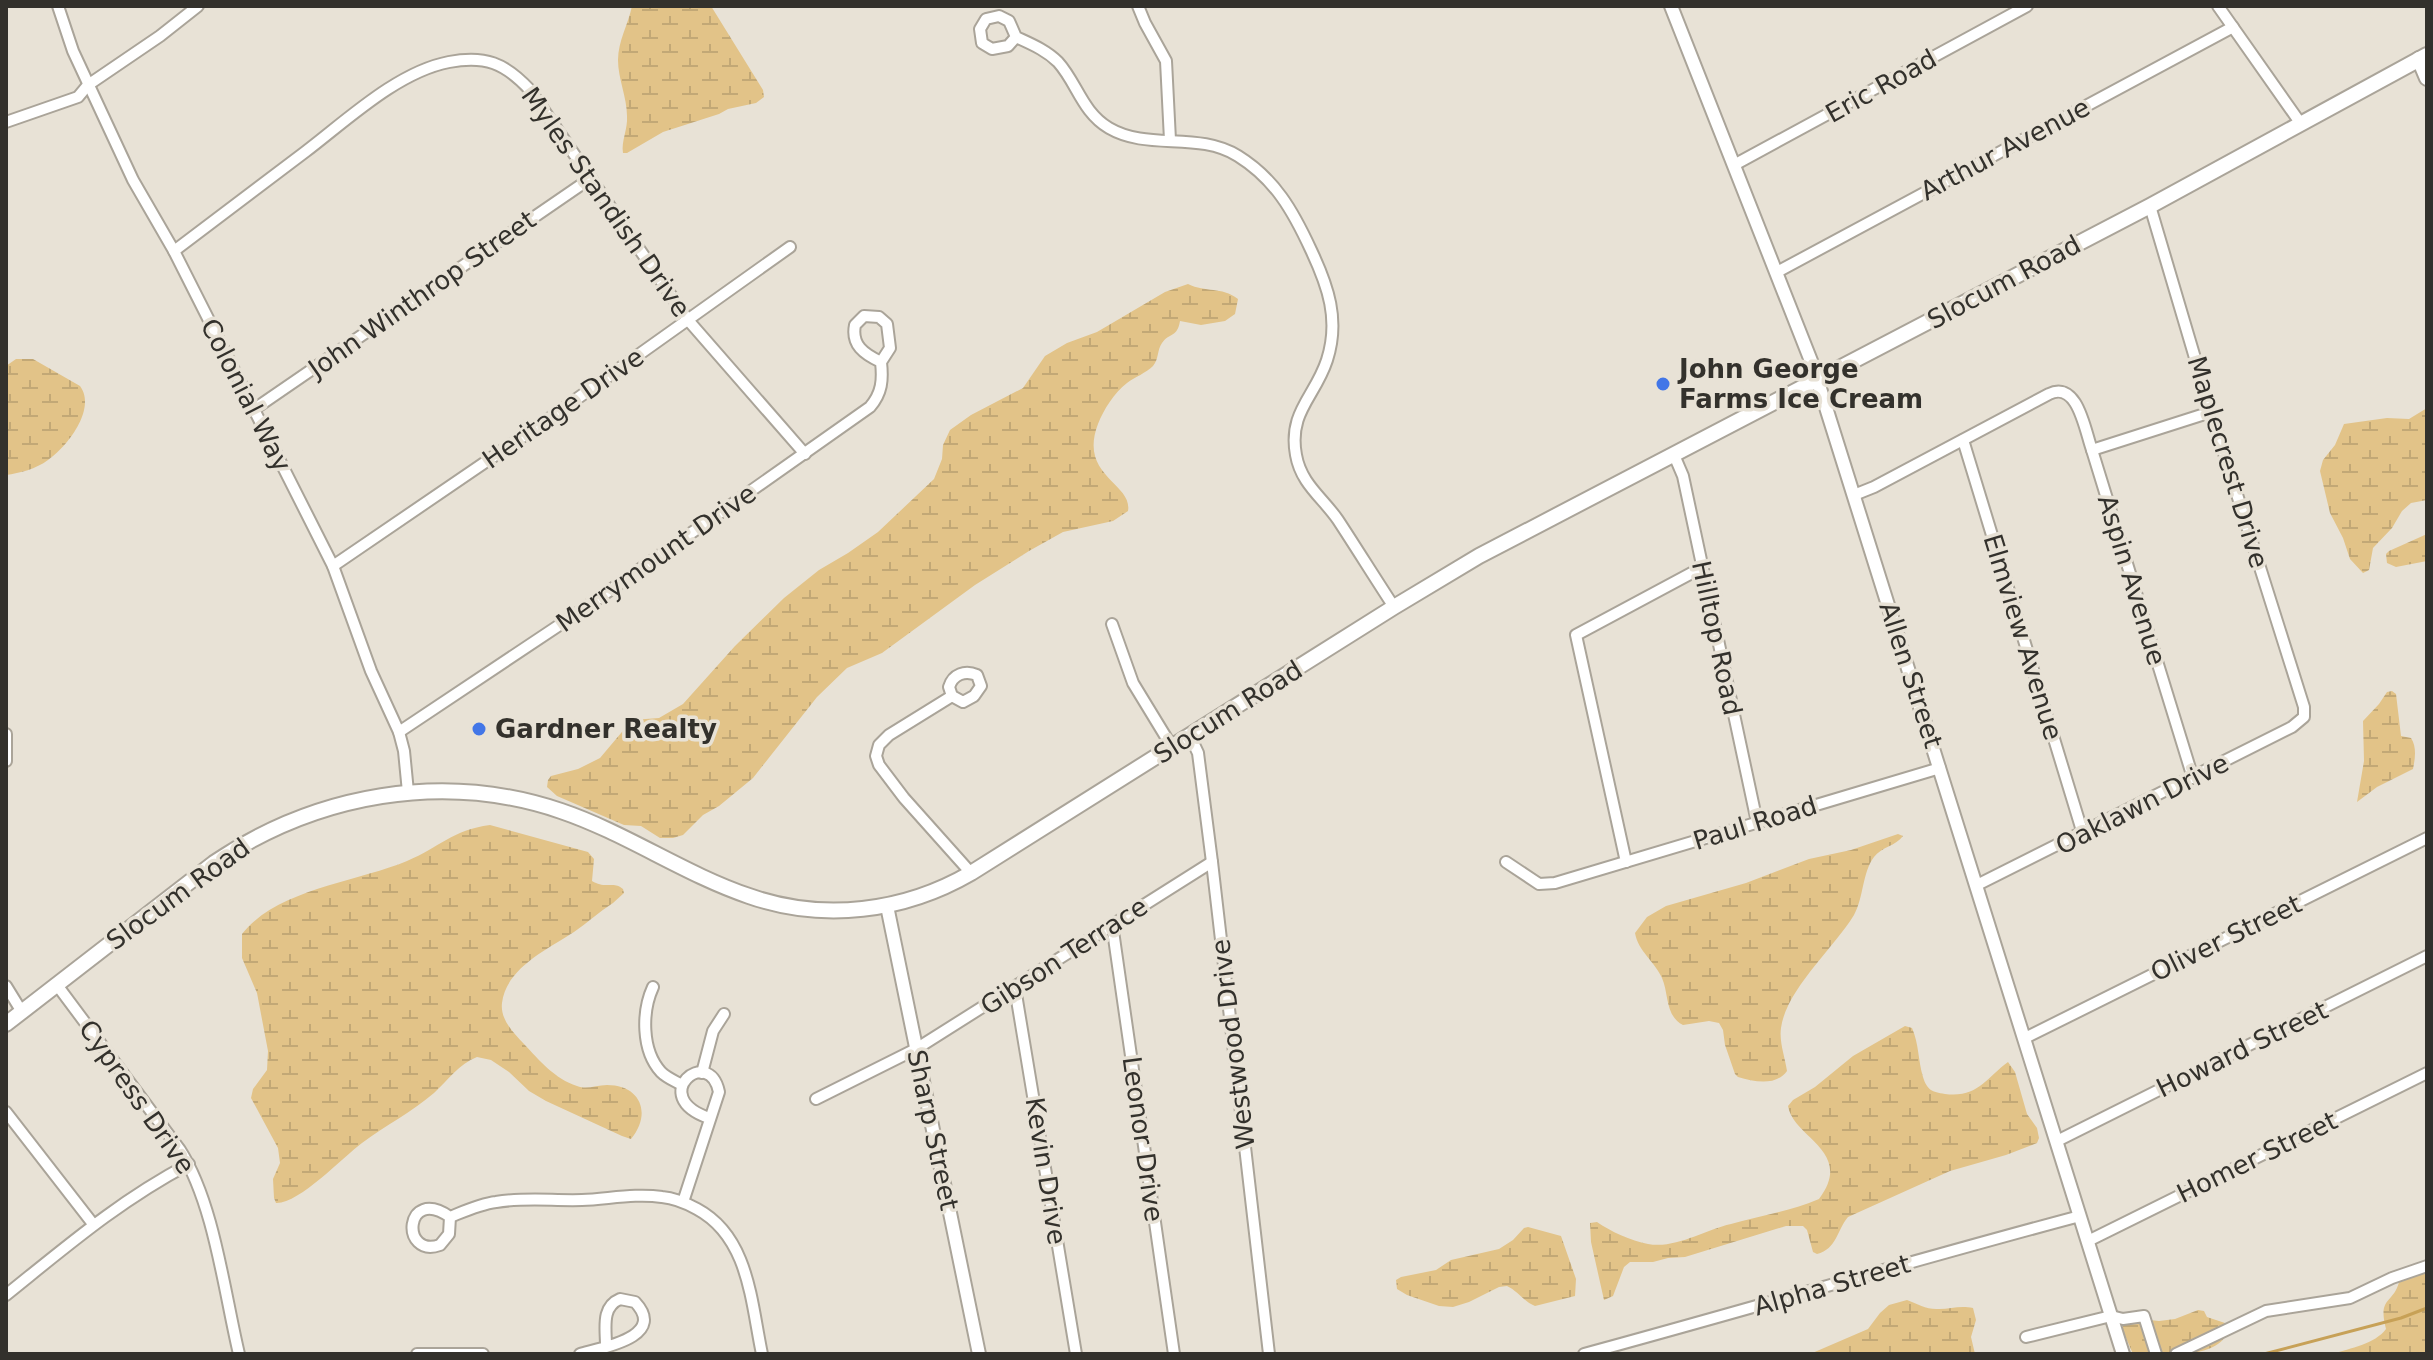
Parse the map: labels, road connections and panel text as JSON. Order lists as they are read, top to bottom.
{
  "streets": {
    "main road": ["Slocum Road"],
    "street": [
      "Eric Road",
      "Arthur Avenue",
      "Myles Standish Drive",
      "John Winthrop Street",
      "Colonial Way",
      "Heritage Drive",
      "Maplecrest Drive",
      "Merrymount Drive",
      "Aspin Avenue",
      "Elmview Avenue",
      "Hilltop Road",
      "Allen Street",
      "Oaklawn Drive",
      "Paul Road",
      "Oliver Street",
      "Gibson Terrace",
      "Westwood Drive",
      "Howard Street",
      "Cypress Drive",
      "Sharp Street",
      "Leonor Drive",
      "Homer Street",
      "Kevin Drive",
      "Alpha Street"
    ]
  },
  "crossings": [
    ["Eric Road", "Allen Street"],
    ["Arthur Avenue", "Allen Street"],
    ["Myles Standish Drive", "John Winthrop Street"],
    ["Myles Standish Drive", "Colonial Way"],
    ["Myles Standish Drive", "Heritage Drive"],
    ["Myles Standish Drive", "Merrymount Drive"],
    ["Slocum Road", "Colonial Way"],
    ["Slocum Road", "Maplecrest Drive"],
    ["Slocum Road", "Hilltop Road"],
    ["Slocum Road", "Allen Street"],
    ["Slocum Road", "Westwood Drive"],
    ["Slocum Road", "Cypress Drive"],
    ["Slocum Road", "Sharp Street"],
    ["John Winthrop Street", "Colonial Way"],
    ["Colonial Way", "Heritage Drive"],
    ["Colonial Way", "Merrymount Drive"],
    ["Maplecrest Drive", "Oaklawn Drive"],
    ["Aspin Avenue", "Elmview Avenue"],
    ["Aspin Avenue", "Oaklawn Drive"],
    ["Elmview Avenue", "Oaklawn Drive"],
    ["Hilltop Road", "Paul Road"],
    ["Allen Street", "Oaklawn Drive"],
    ["Allen Street", "Paul Road"],
    ["Allen Street", "Oliver Street"],
    ["Allen Street", "Howard Street"],
    ["Allen Street", "Homer Street"],
    ["Allen Street", "Alpha Street"],
    ["Gibson Terrace", "Westwood Drive"],
    ["Gibson Terrace", "Sharp Street"],
    ["Gibson Terrace", "Leonor Drive"],
    ["Gibson Terrace", "Kevin Drive"]
  ],
  "places": ["John George Farms Ice Cream", "Gardner Realty"]
}
